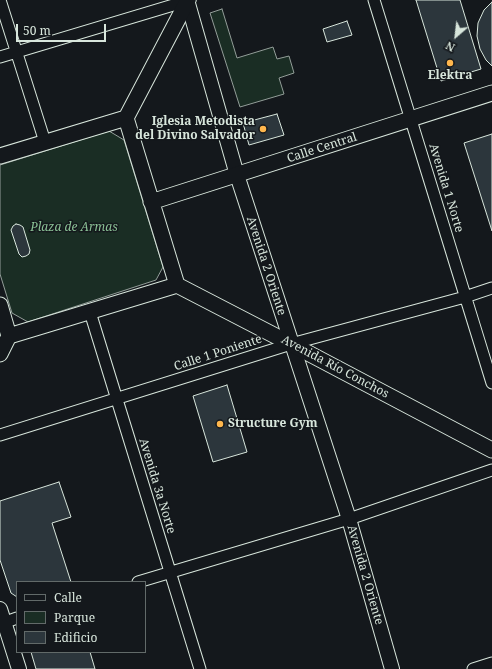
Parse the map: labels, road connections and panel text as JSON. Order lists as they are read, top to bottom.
{
  "streets": {
    "main road": ["Calle Central", "Avenida Río Conchos"],
    "street": [
      "Avenida 1 Norte",
      "Avenida 2 Oriente",
      "Calle 1 Poniente",
      "Avenida 3a Norte"
    ]
  },
  "crossings": [
    ["Calle Central", "Avenida 1 Norte"],
    ["Calle Central", "Avenida 2 Oriente"],
    ["Avenida 1 Norte", "Calle 1 Poniente"],
    ["Avenida 2 Oriente", "Calle 1 Poniente"],
    ["Avenida 2 Oriente", "Avenida Río Conchos"],
    ["Calle 1 Poniente", "Avenida Río Conchos"],
    ["Calle 1 Poniente", "Avenida 3a Norte"]
  ],
  "parks": ["Plaza de Armas"],
  "places": ["Elektra", "Iglesia Metodista del Divino Salvador", "Structure Gym"],
  "legend": ["Calle", "Parque", "Edificio"],
  "scale_bar": "50 m",
  "north": "bottom left"
}
